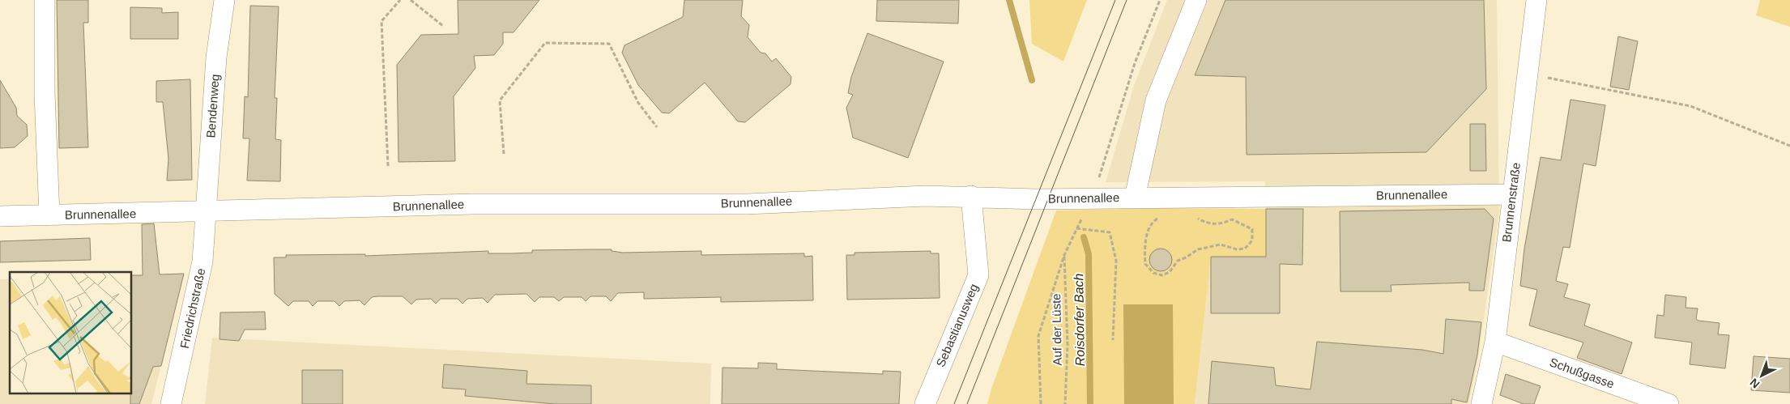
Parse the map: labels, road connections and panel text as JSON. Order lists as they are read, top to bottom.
{
  "streets": {
    "street": [
      "Bendenweg",
      "Brunnenallee",
      "Brunnenstraße",
      "Friedrichstraße",
      "Sebastianusweg",
      "Schußgasse"
    ],
    "path": ["Auf der Lüste"]
  },
  "crossings": [
    ["Bendenweg", "Brunnenallee"],
    ["Bendenweg", "Friedrichstraße"],
    ["Brunnenallee", "Brunnenstraße"],
    ["Brunnenallee", "Friedrichstraße"],
    ["Brunnenallee", "Sebastianusweg"],
    ["Brunnenallee", "Auf der Lüste"],
    ["Brunnenstraße", "Schußgasse"]
  ],
  "water": ["Roisdorfer Bach"],
  "north": "bottom left"
}
